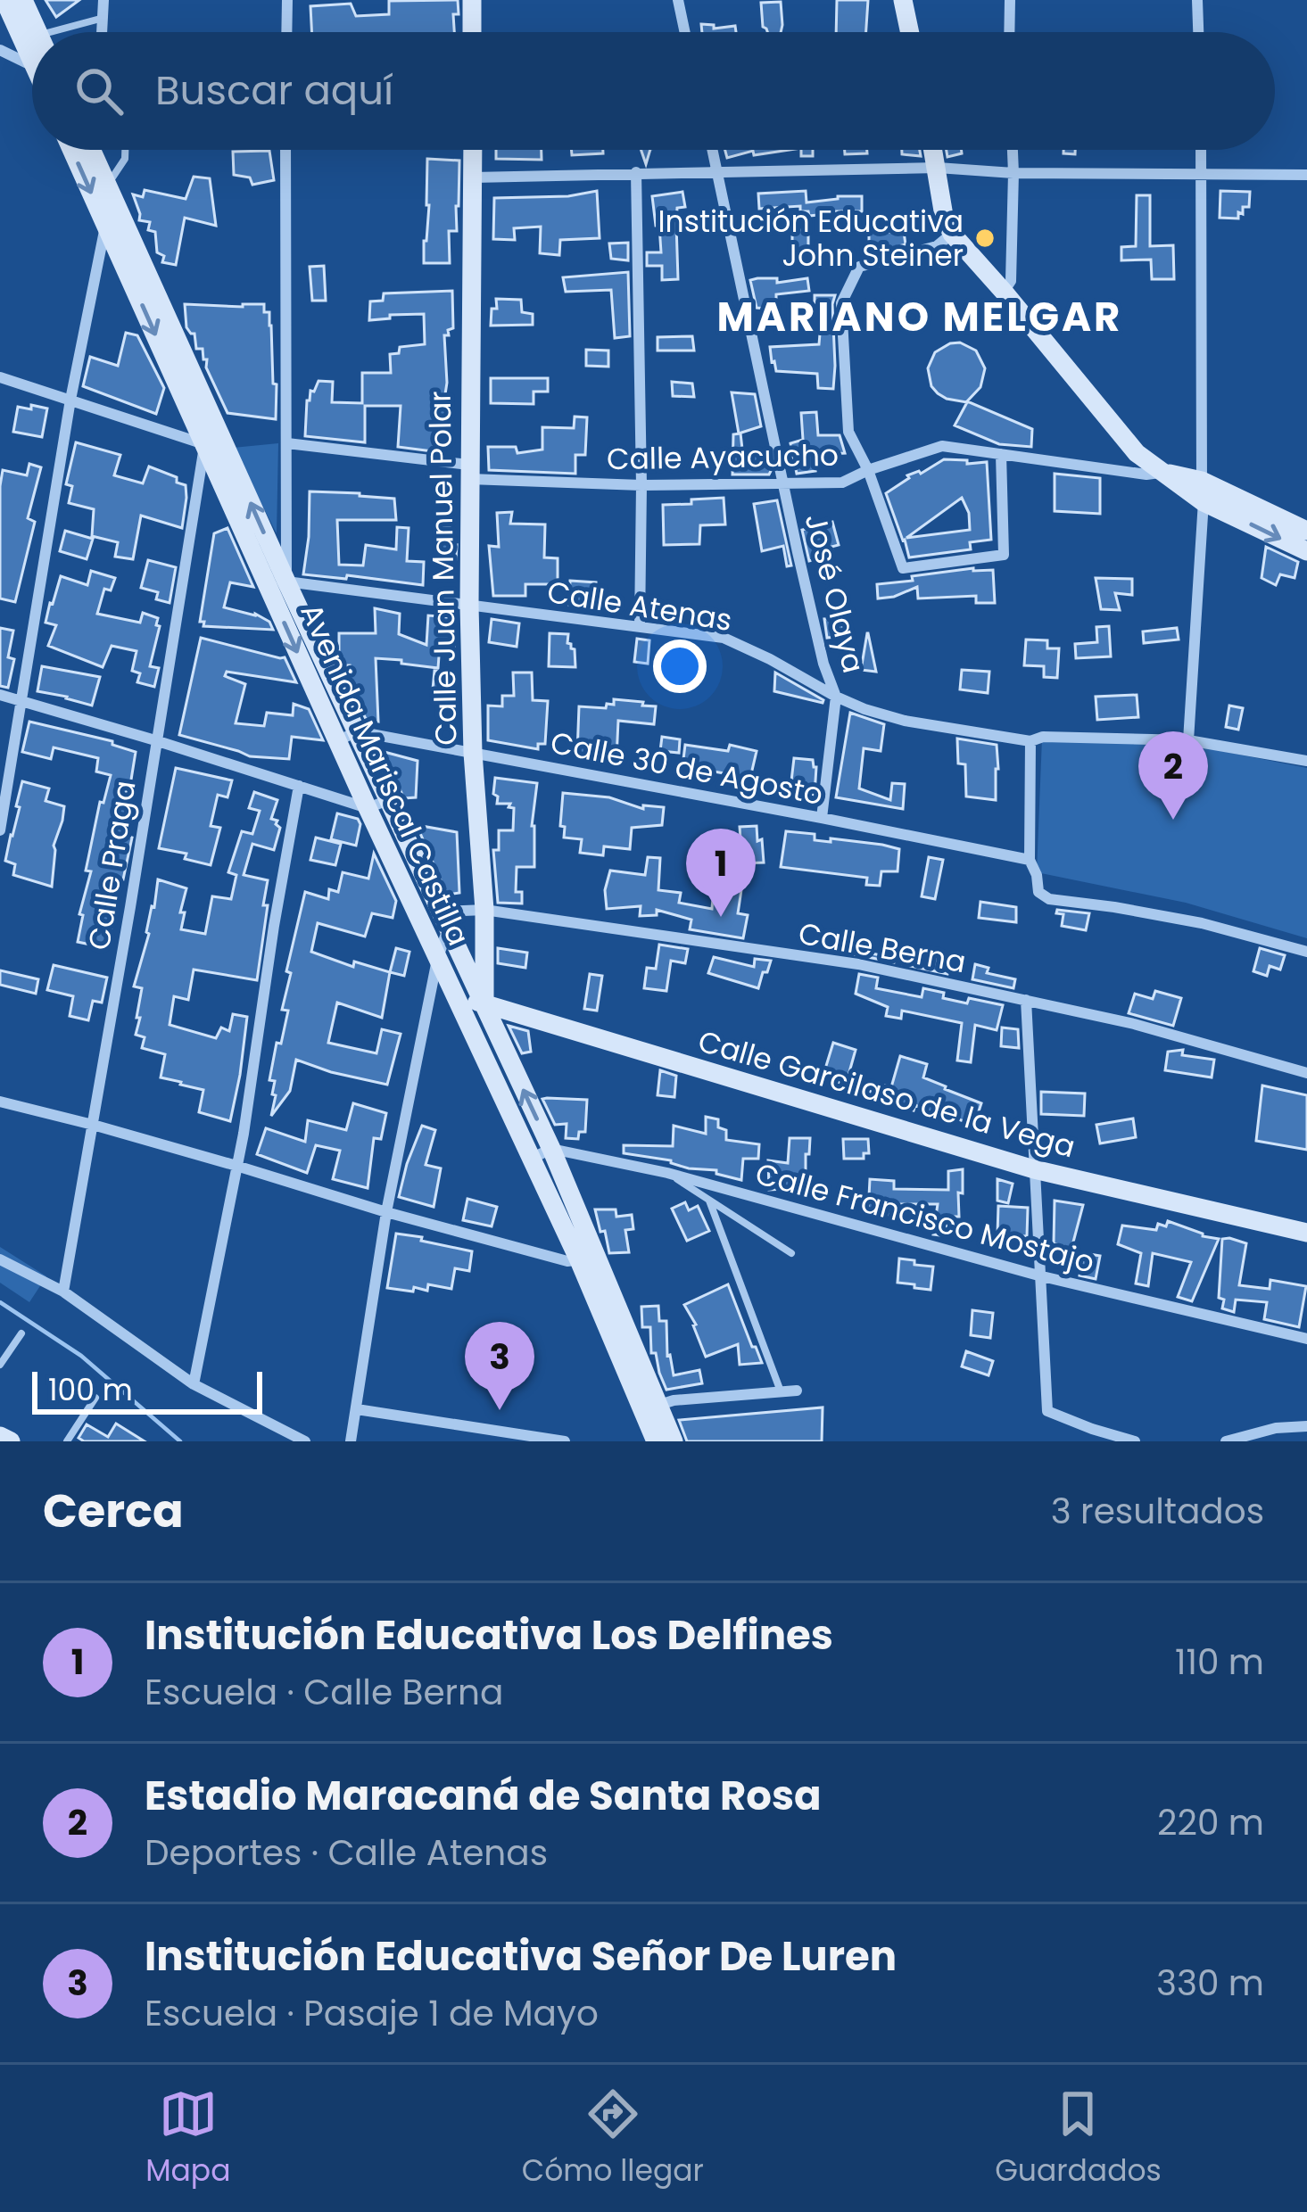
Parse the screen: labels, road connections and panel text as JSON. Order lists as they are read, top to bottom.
{
  "streets": {
    "main road": ["Calle Juan Manuel Polar", "Avenida Mariscal Castilla", "Calle Garcilaso de la Vega"],
    "street": [
      "Calle Ayacucho",
      "José Olaya",
      "Calle Atenas",
      "Calle 30 de Agosto",
      "Calle Praga",
      "Calle Berna",
      "Calle Francisco Mostajo"
    ]
  },
  "crossings": [
    ["Calle Ayacucho", "Calle Juan Manuel Polar"],
    ["Calle Ayacucho", "José Olaya"],
    ["Calle Juan Manuel Polar", "Calle Atenas"],
    ["Calle Juan Manuel Polar", "Calle 30 de Agosto"],
    ["Calle Juan Manuel Polar", "Avenida Mariscal Castilla"],
    ["Calle Juan Manuel Polar", "Calle Berna"],
    ["Calle Juan Manuel Polar", "Calle Garcilaso de la Vega"],
    ["José Olaya", "Calle Atenas"],
    ["José Olaya", "Calle 30 de Agosto"],
    ["Calle Atenas", "Avenida Mariscal Castilla"],
    ["Calle 30 de Agosto", "Avenida Mariscal Castilla"],
    ["Avenida Mariscal Castilla", "Calle Praga"],
    ["Avenida Mariscal Castilla", "Calle Berna"],
    ["Avenida Mariscal Castilla", "Calle Garcilaso de la Vega"],
    ["Avenida Mariscal Castilla", "Calle Francisco Mostajo"]
  ],
  "districts": ["MARIANO MELGAR"],
  "places": ["Institución Educativa John Steiner"],
  "scale_bar": "100 m",
  "page": {
    "search": "Buscar aquí",
    "pins": ["2", "1", "3"],
    "scale": "100 m",
    "heading": ["Cerca", "3 resultados"],
    "list": [
      {
        "mark": "1",
        "name": "Institución Educativa Los Delfines",
        "note": "Escuela · Calle Berna",
        "value": "110 m"
      },
      {
        "mark": "2",
        "name": "Estadio Maracaná de Santa Rosa",
        "note": "Deportes · Calle Atenas",
        "value": "220 m"
      },
      {
        "mark": "3",
        "name": "Institución Educativa Señor De Luren",
        "note": "Escuela · Pasaje 1 de Mayo",
        "value": "330 m"
      }
    ],
    "nav": ["Mapa", "Cómo llegar", "Guardados"]
  }
}
